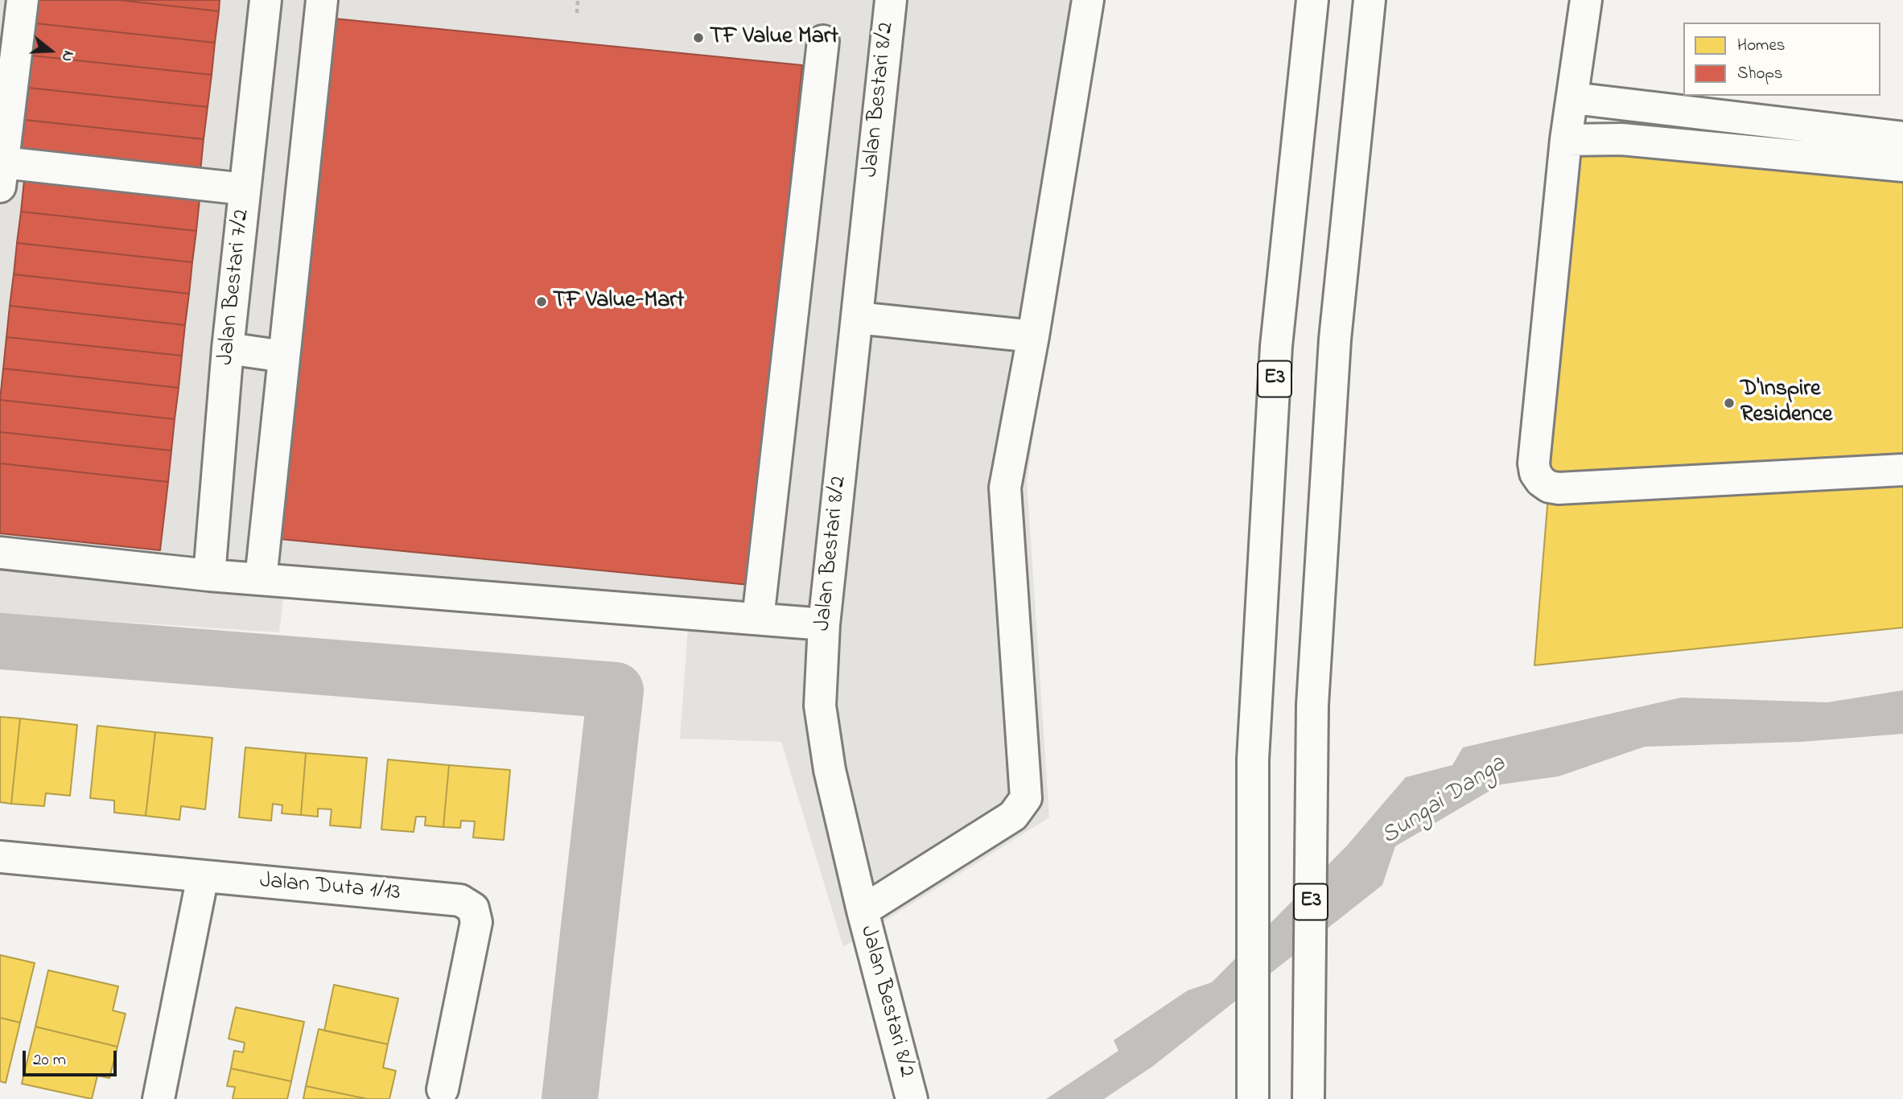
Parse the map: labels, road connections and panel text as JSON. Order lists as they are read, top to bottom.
{
  "streets": {
    "main road": [
      "Jalan Bestari 8/2",
      "Jalan Bestari 7/2",
      "E3",
      "Jalan Duta 1/13"
    ]
  },
  "water": ["Sungai Danga"],
  "places": ["TF Value Mart", "TF Value-Mart", "D'Inspire Residence"],
  "legend": ["Homes", "Shops"],
  "scale_bar": "20 m",
  "north": "right"
}
